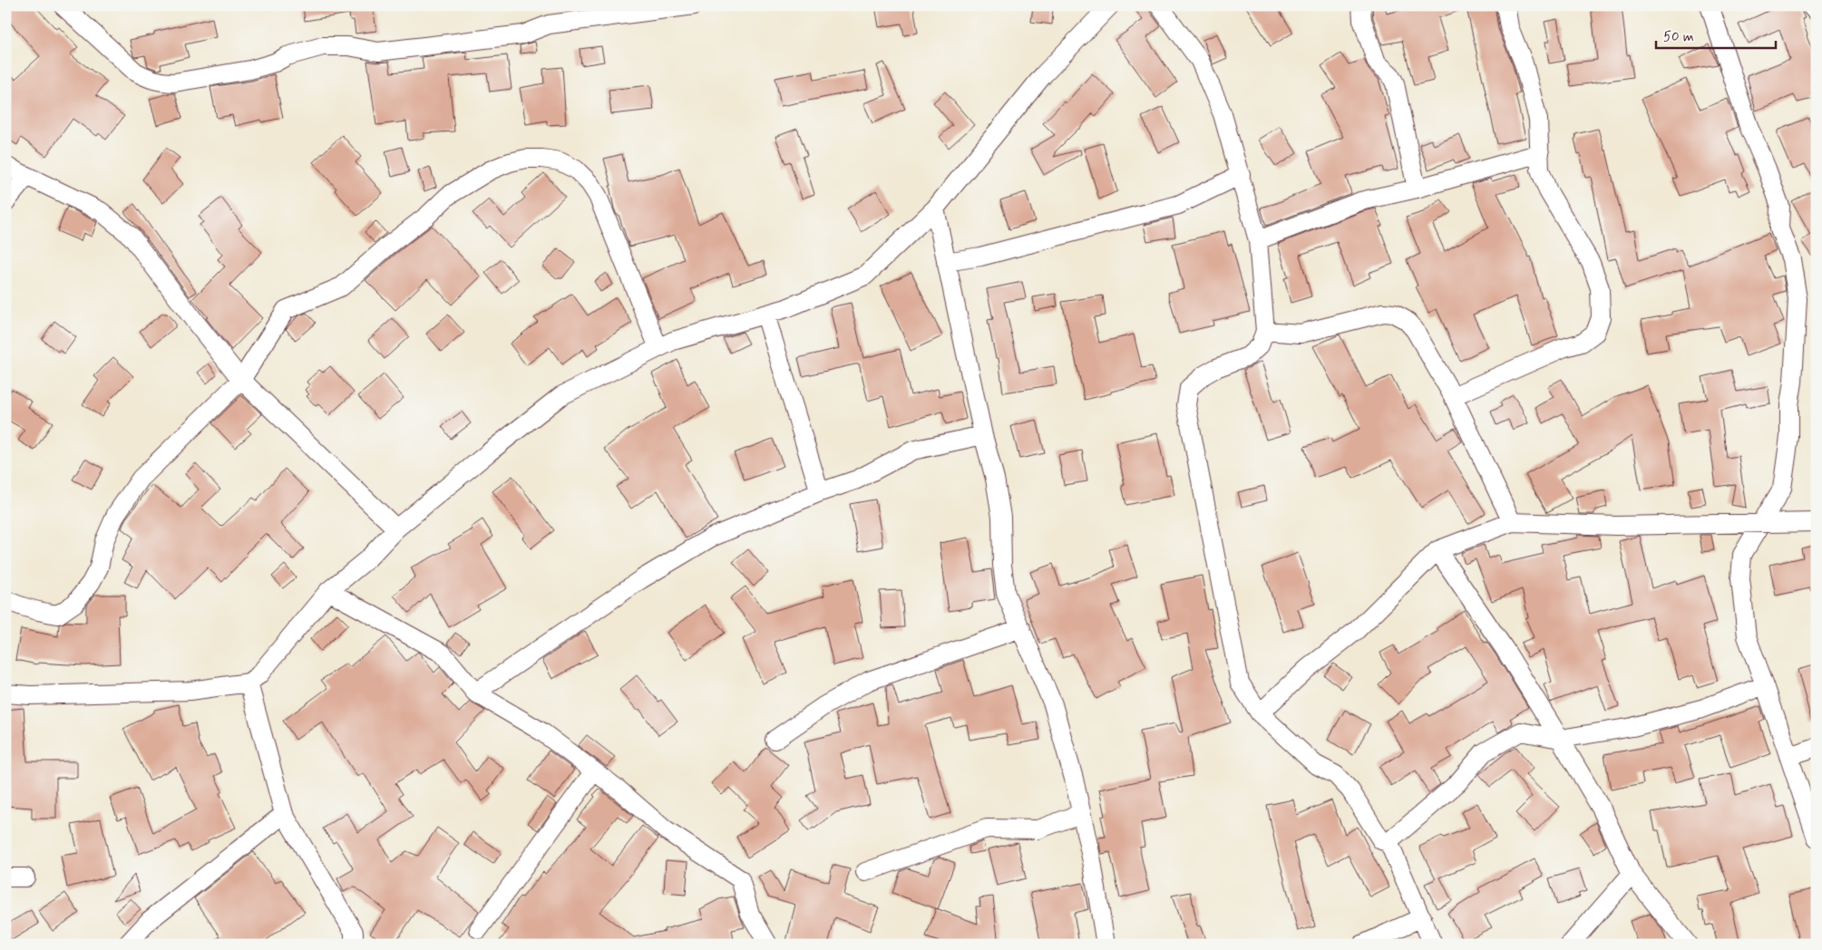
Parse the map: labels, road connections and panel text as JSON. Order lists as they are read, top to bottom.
{
  "scale_bar": "50 m"
}
